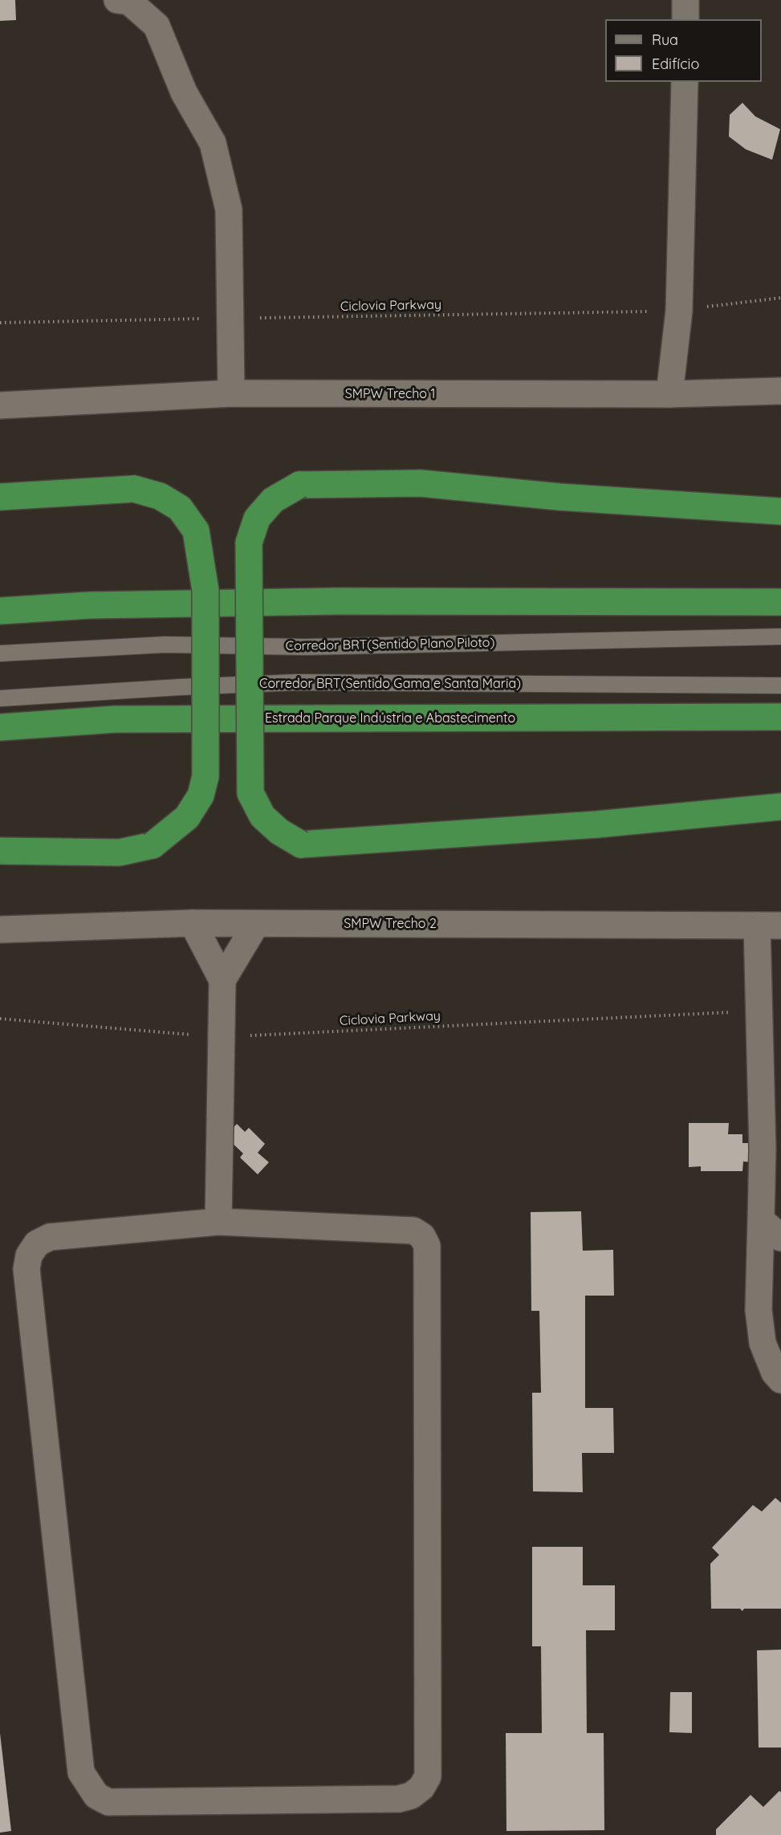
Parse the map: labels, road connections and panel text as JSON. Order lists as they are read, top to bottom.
{
  "streets": {
    "highway": ["Estrada Parque Indústria e Abastecimento"],
    "street": ["SMPW Trecho 1", "SMPW Trecho 2"],
    "lane": ["Corredor BRT(Sentido Plano Piloto)", "Corredor BRT(Sentido Gama e Santa Maria)"],
    "path": ["Ciclovia Parkway"]
  },
  "legend": ["Rua", "Edifício"]
}
